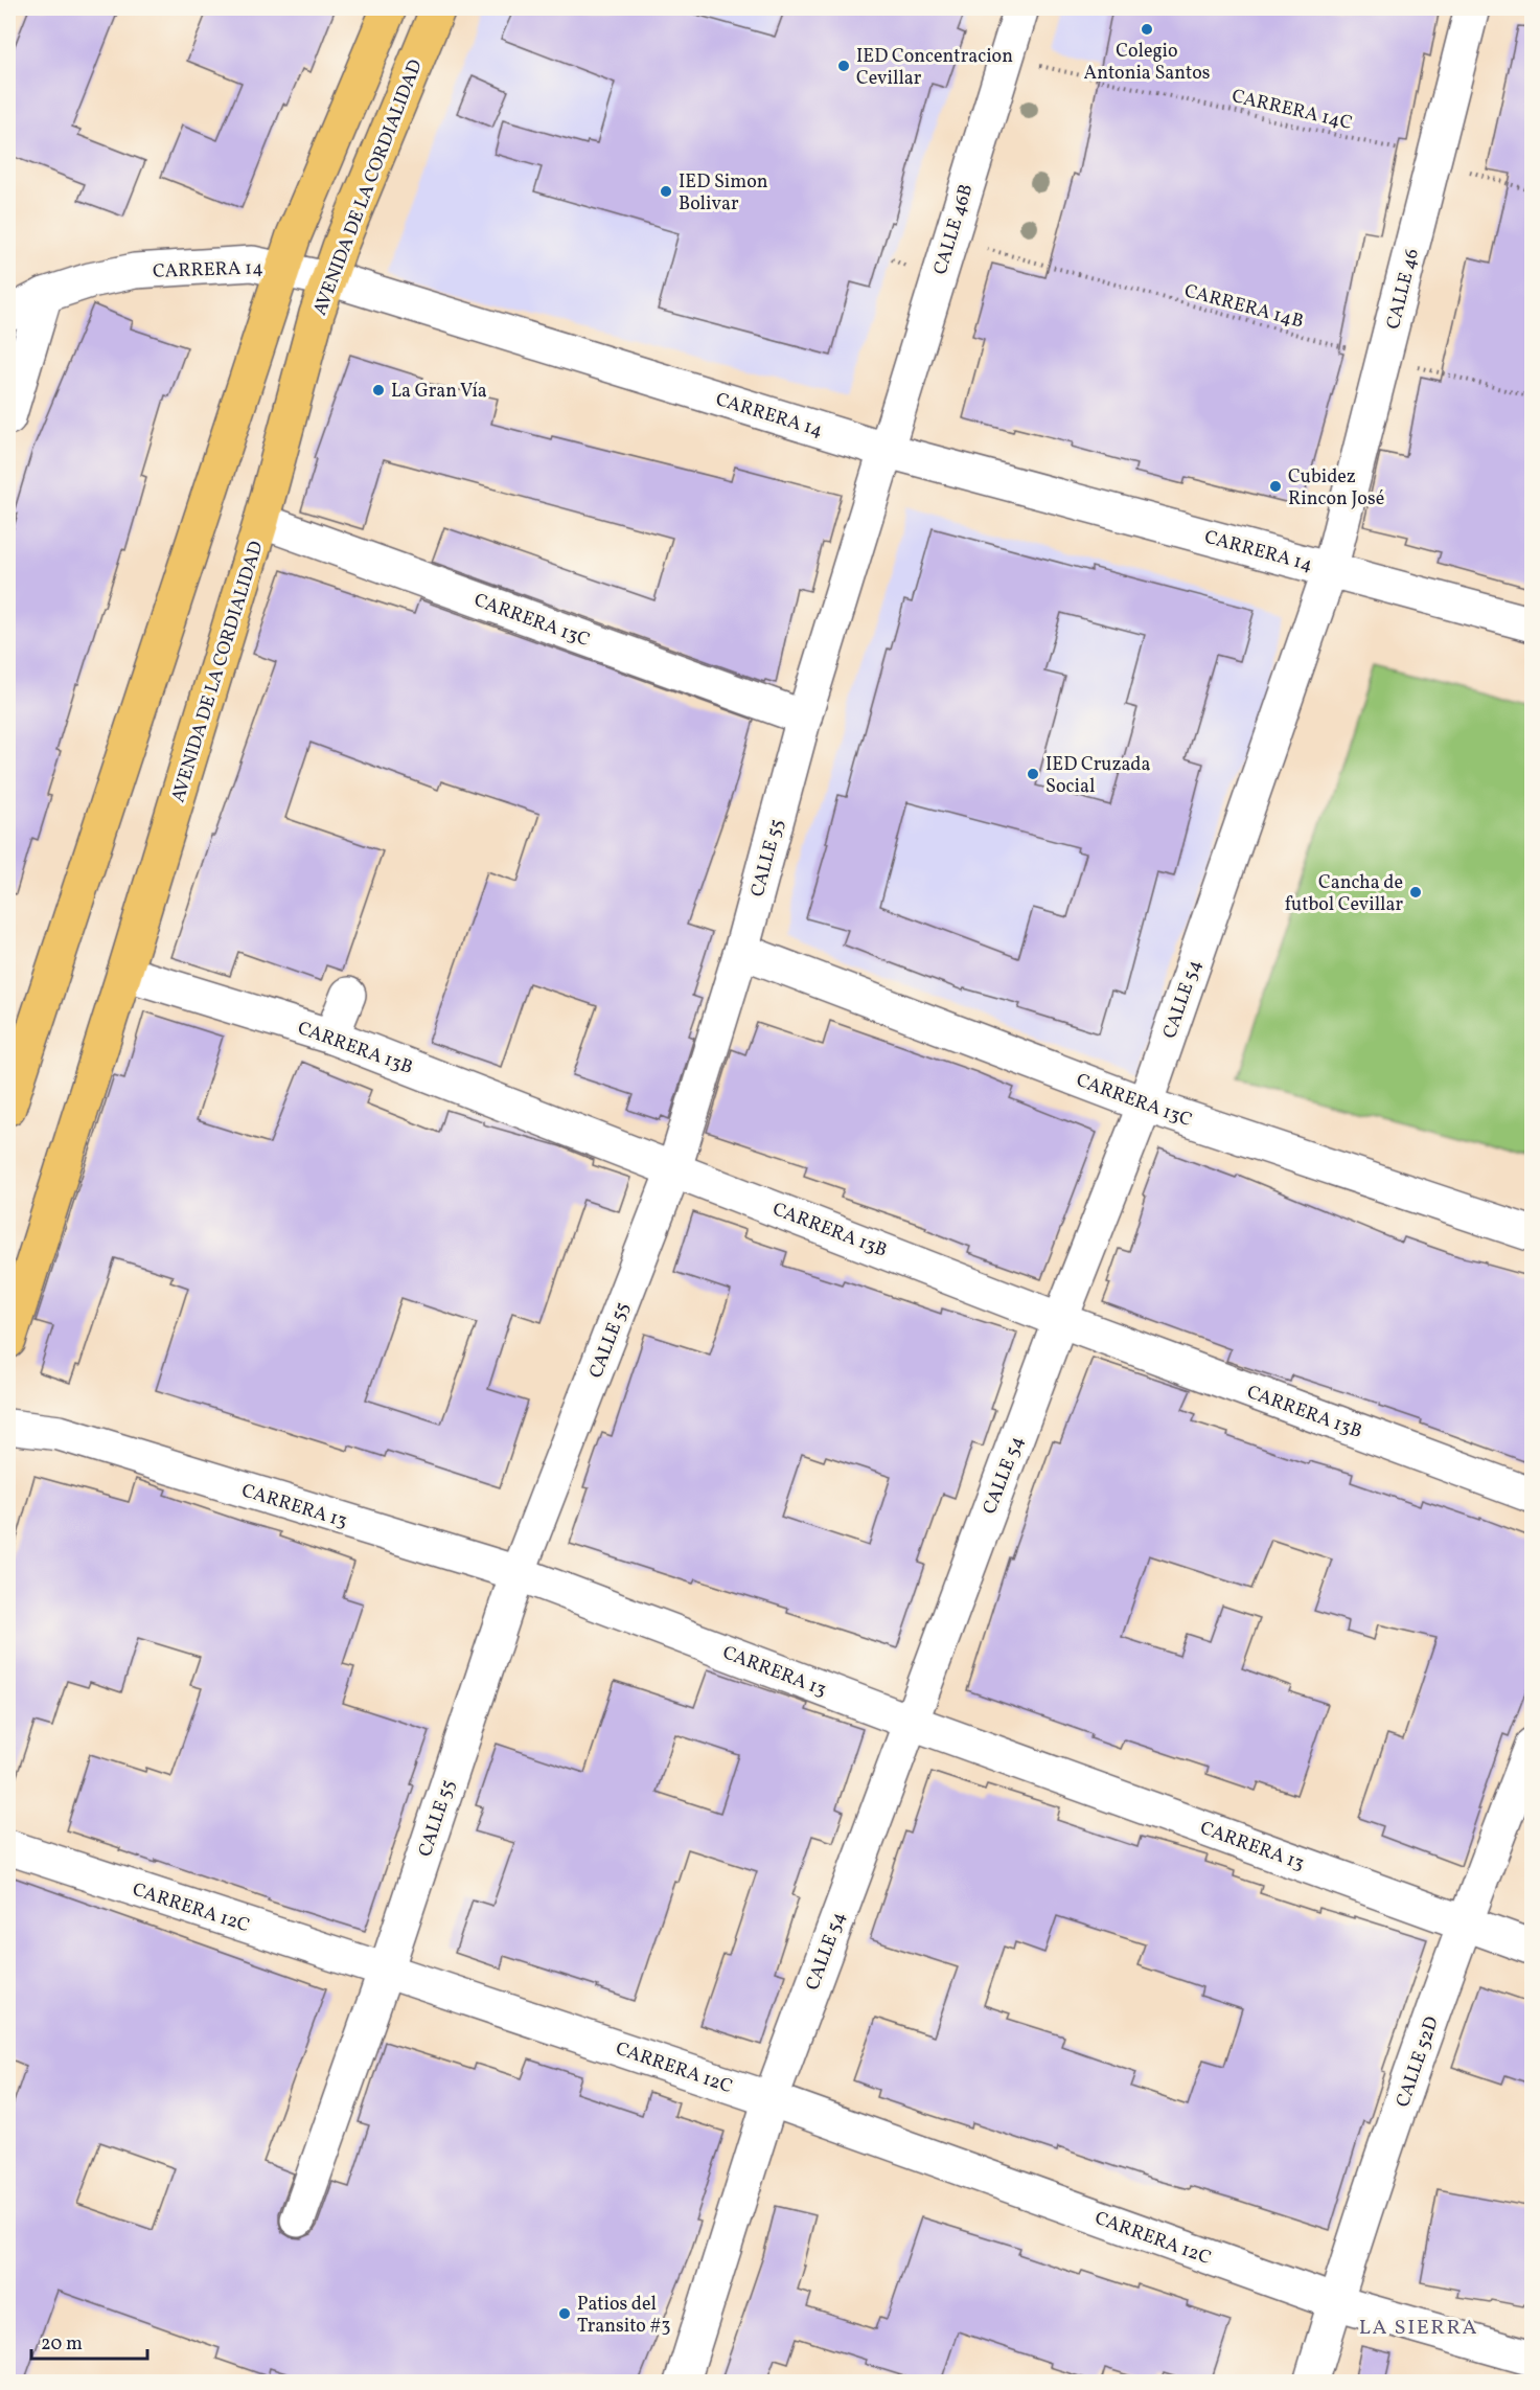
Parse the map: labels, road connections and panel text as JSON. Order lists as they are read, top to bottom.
{
  "streets": {
    "main road": ["AVENIDA DE LA CORDIALIDAD"],
    "street": [
      "CALLE 46B",
      "CARRERA 14",
      "CALLE 46",
      "CARRERA 13C",
      "CALLE 55",
      "CALLE 54",
      "CARRERA 13B",
      "CARRERA 13",
      "CARRERA 12C",
      "CALLE 52D"
    ],
    "path": ["CARRERA 14C", "CARRERA 14B"]
  },
  "crossings": [
    ["CARRERA 14C", "CALLE 46B"],
    ["CARRERA 14C", "CALLE 46"],
    ["AVENIDA DE LA CORDIALIDAD", "CARRERA 14"],
    ["AVENIDA DE LA CORDIALIDAD", "CARRERA 13C"],
    ["AVENIDA DE LA CORDIALIDAD", "CARRERA 13B"],
    ["CALLE 46B", "CARRERA 14"],
    ["CALLE 46B", "CARRERA 14B"],
    ["CALLE 46B", "CALLE 55"],
    ["CARRERA 14", "CALLE 46"],
    ["CARRERA 14", "CALLE 55"],
    ["CARRERA 14", "CALLE 54"],
    ["CALLE 46", "CARRERA 14B"],
    ["CALLE 46", "CALLE 54"],
    ["CARRERA 13C", "CALLE 55"],
    ["CARRERA 13C", "CALLE 54"],
    ["CALLE 55", "CARRERA 13B"],
    ["CALLE 55", "CARRERA 13"],
    ["CALLE 55", "CARRERA 12C"],
    ["CALLE 54", "CARRERA 13B"],
    ["CALLE 54", "CARRERA 13"],
    ["CALLE 54", "CARRERA 12C"],
    ["CARRERA 13", "CALLE 52D"],
    ["CARRERA 12C", "CALLE 52D"]
  ],
  "districts": ["LA SIERRA"],
  "places": [
    "Colegio Antonia Santos",
    "IED Concentracion Cevillar",
    "IED Simon Bolivar",
    "La Gran Vía",
    "Cubidez Rincon José",
    "IED Cruzada Social",
    "Cancha de futbol Cevillar",
    "Patios del Transito #3"
  ],
  "scale_bar": "20 m"
}
